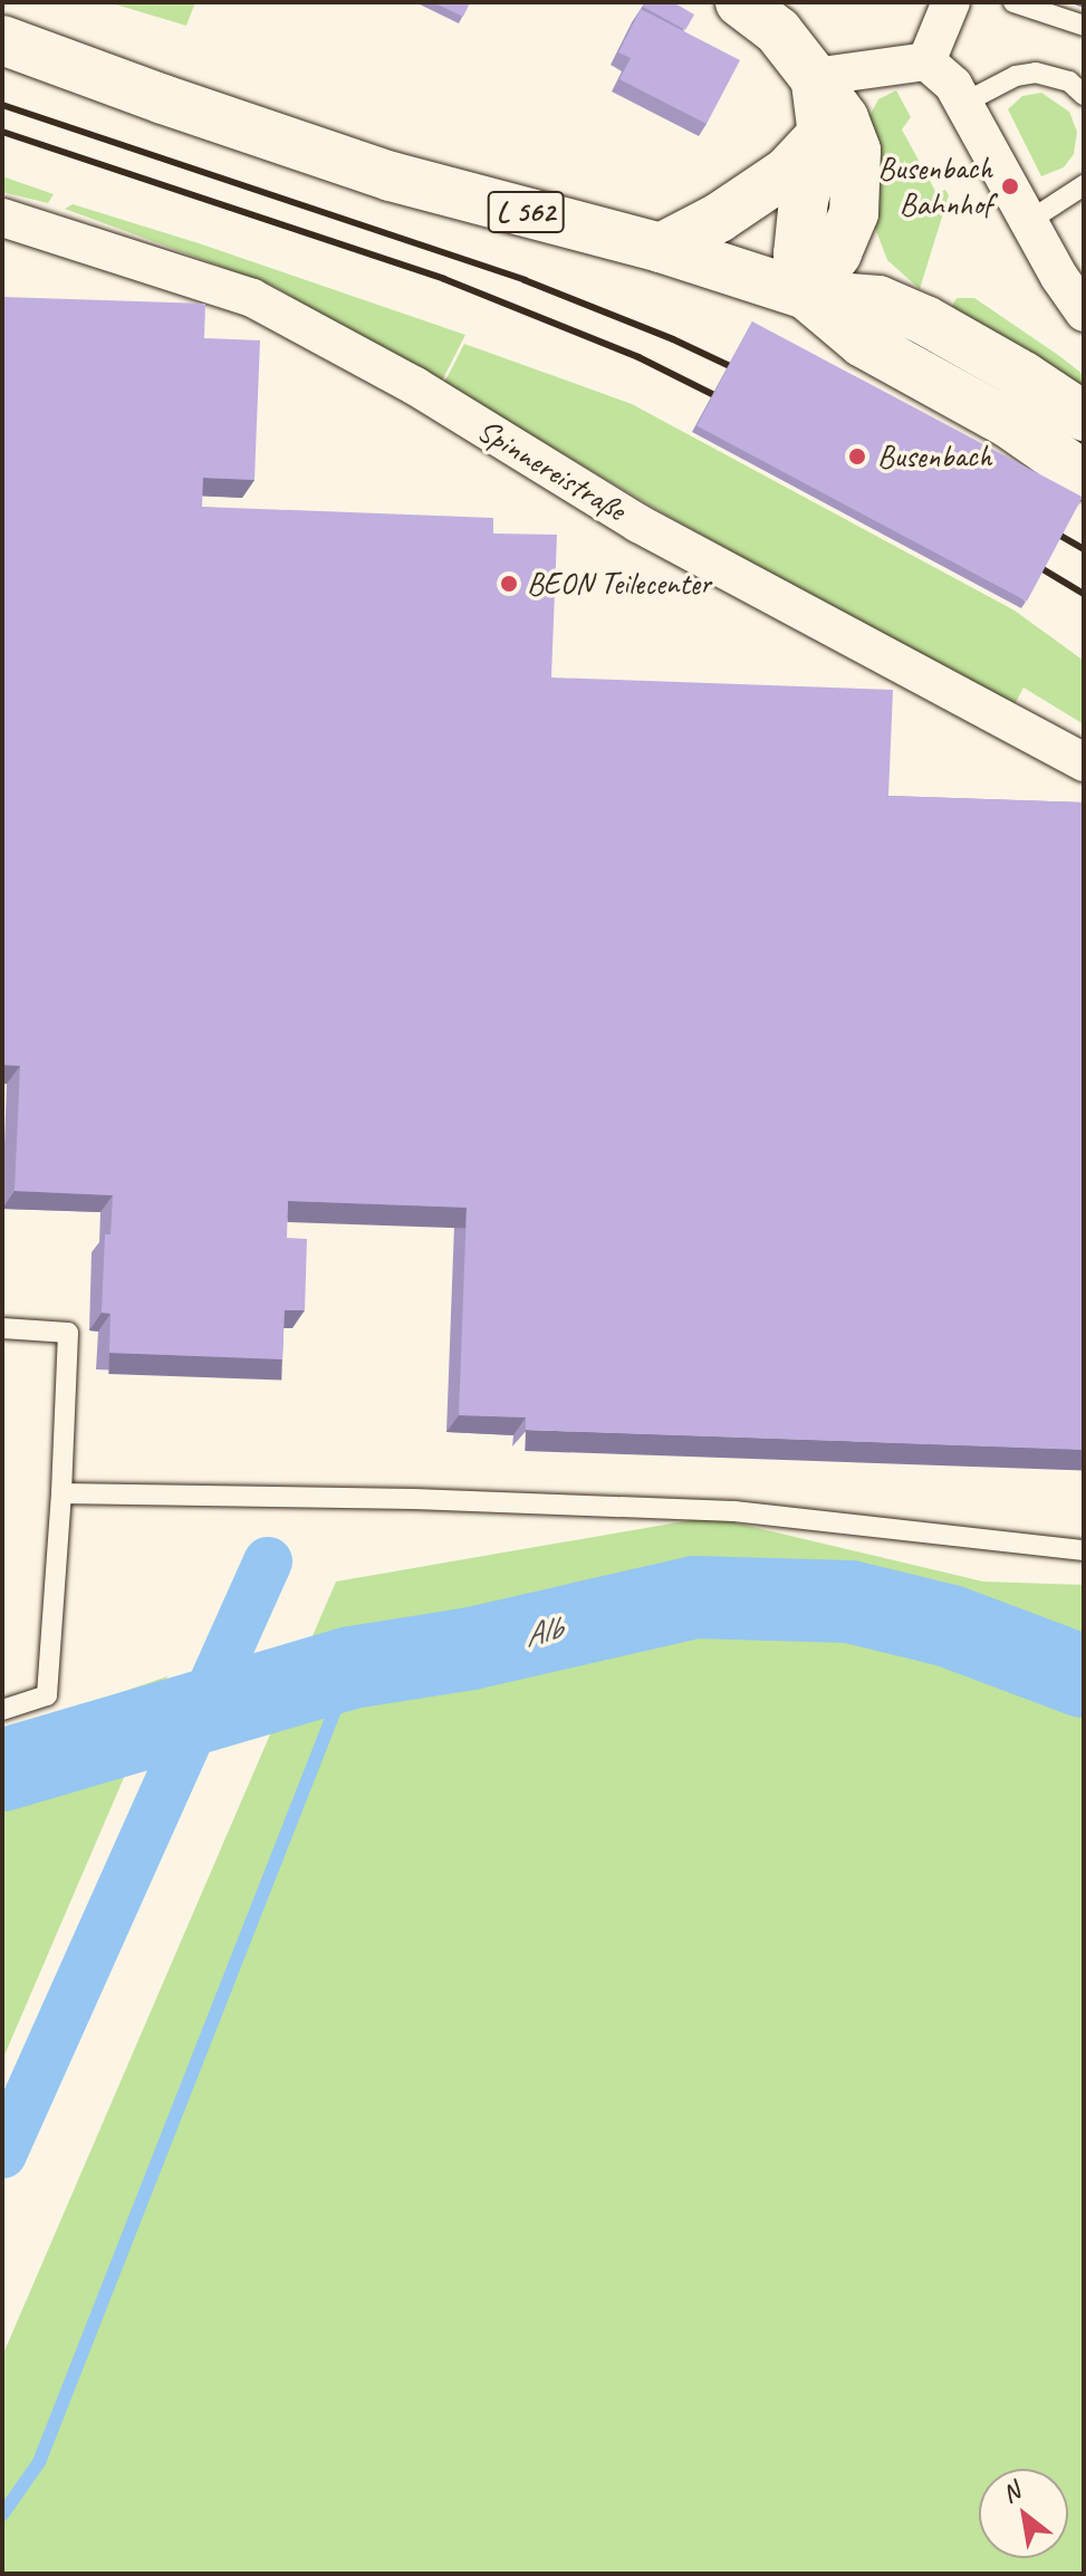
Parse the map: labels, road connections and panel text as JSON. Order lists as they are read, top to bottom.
{
  "streets": {
    "main road": ["L 562"],
    "street": ["Spinnereistraße"]
  },
  "water": ["Alb"],
  "places": ["Busenbach Bahnhof", "Busenbach", "BEON Teilecenter"],
  "north": "top left"
}
